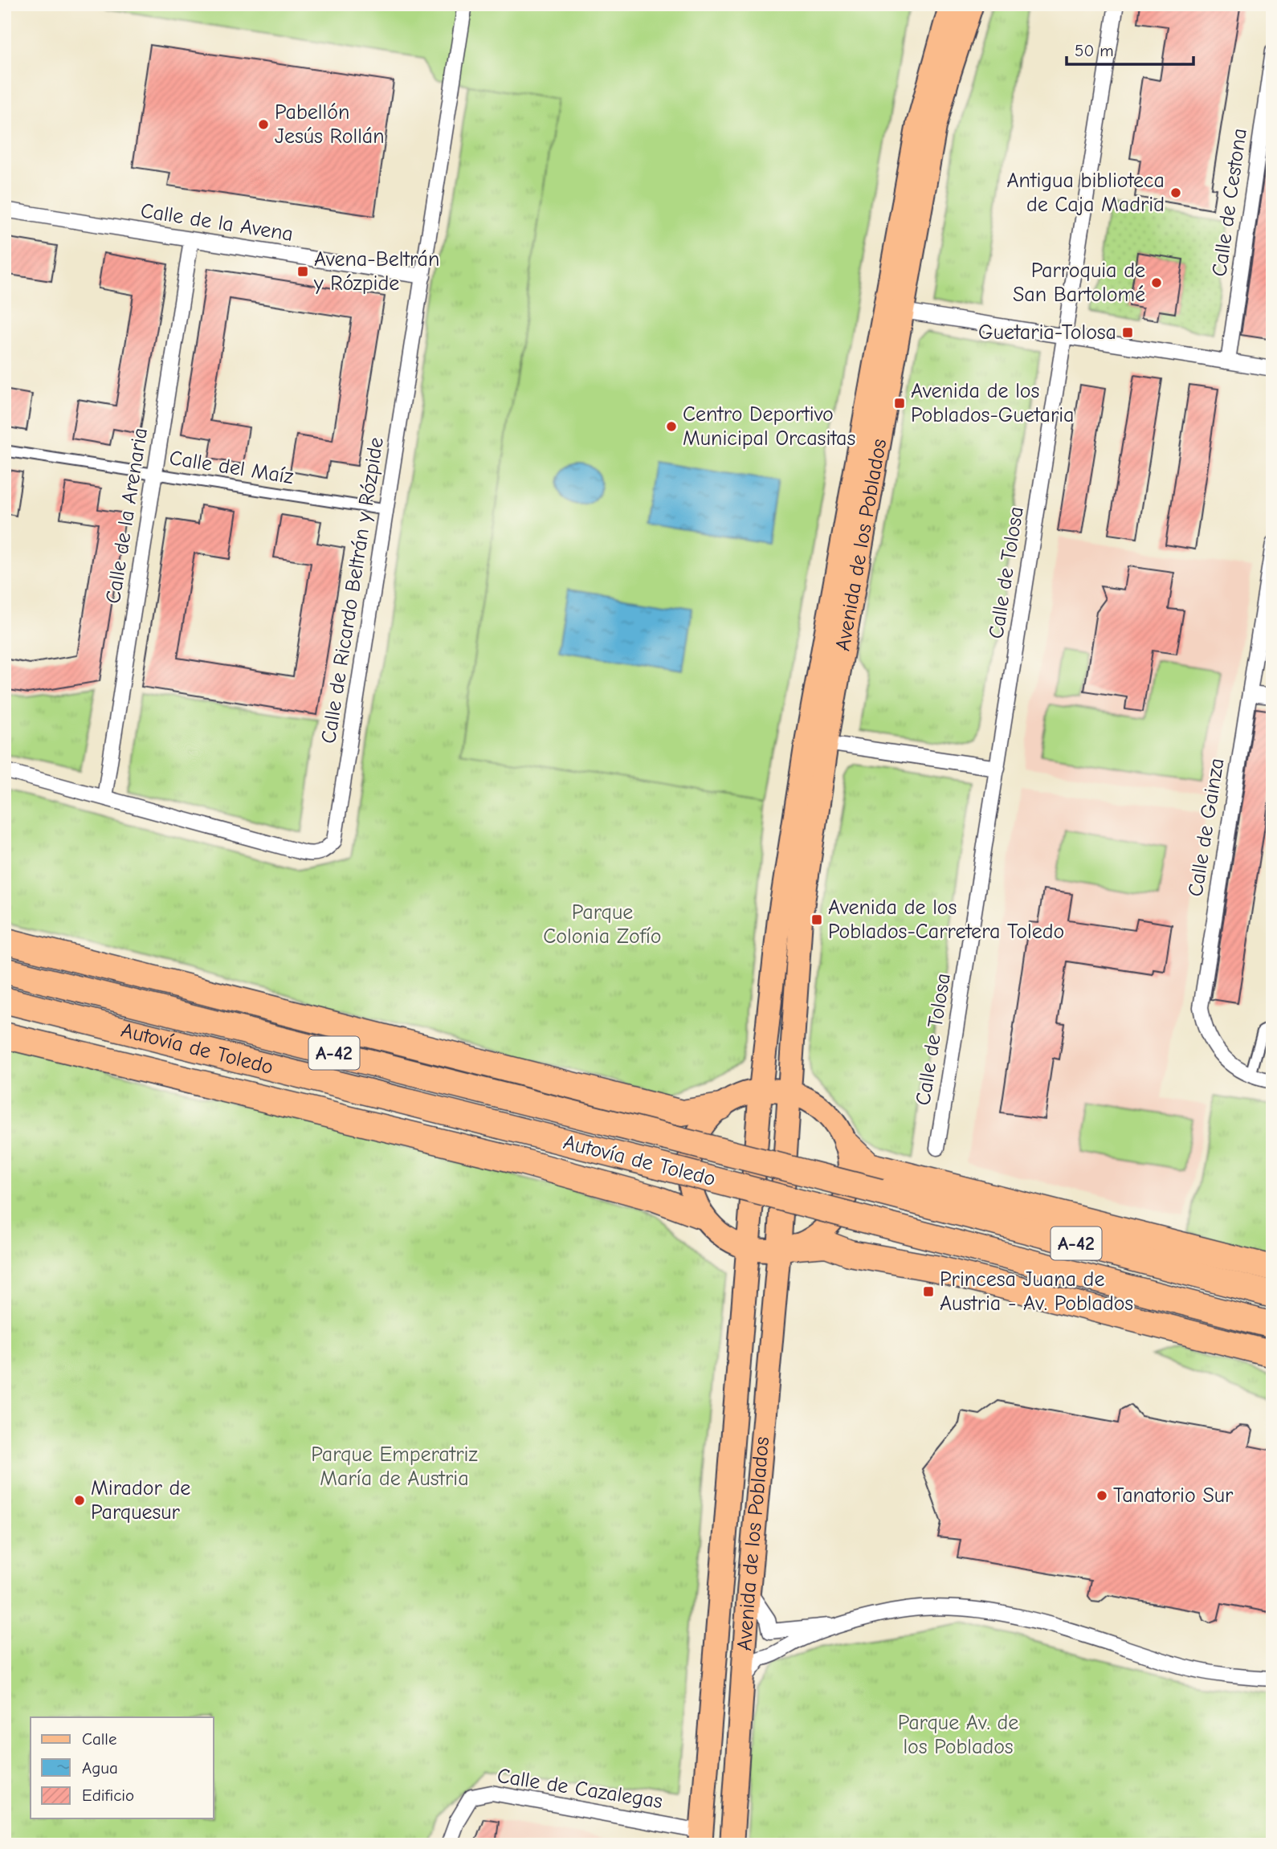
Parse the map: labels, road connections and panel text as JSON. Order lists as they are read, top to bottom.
{
  "streets": {
    "highway": ["Autovía de Toledo", "A-42"],
    "main road": ["Avenida de los Poblados"],
    "street": [
      "Calle de Cestona",
      "Calle de la Avena",
      "Calle del Maíz",
      "Calle de la Arenaria",
      "Calle de Tolosa",
      "Calle de Ricardo Beltrán y Rózpide",
      "Calle de Gainza",
      "Calle de Cazalegas"
    ]
  },
  "crossings": [
    ["Calle de la Avena", "Calle de la Arenaria"],
    ["Calle de la Avena", "Calle de Ricardo Beltrán y Rózpide"],
    ["Calle del Maíz", "Calle de la Arenaria"],
    ["Calle del Maíz", "Calle de Ricardo Beltrán y Rózpide"],
    ["Calle de la Arenaria", "Calle de Ricardo Beltrán y Rózpide"],
    ["Avenida de los Poblados", "Calle de Cazalegas"]
  ],
  "parks": ["Parque Colonia Zofío", "Parque Emperatriz María de Austria", "Parque Av. de los Poblados"],
  "places": {
    "other": [
      "Pabellón Jesús Rollán",
      "Antigua biblioteca de Caja Madrid",
      "Parroquia de San Bartolomé",
      "Centro Deportivo Municipal Orcasitas",
      "Tanatorio Sur",
      "Mirador de Parquesur"
    ],
    "transit": [
      "Avena-Beltrán y Rózpide",
      "Guetaria-Tolosa",
      "Avenida de los Poblados-Guetaria",
      "Avenida de los Poblados-Carretera Toledo",
      "Princesa Juana de Austria - Av. Poblados"
    ]
  },
  "legend": ["Calle", "Agua", "Edificio"],
  "scale_bar": "50 m"
}
